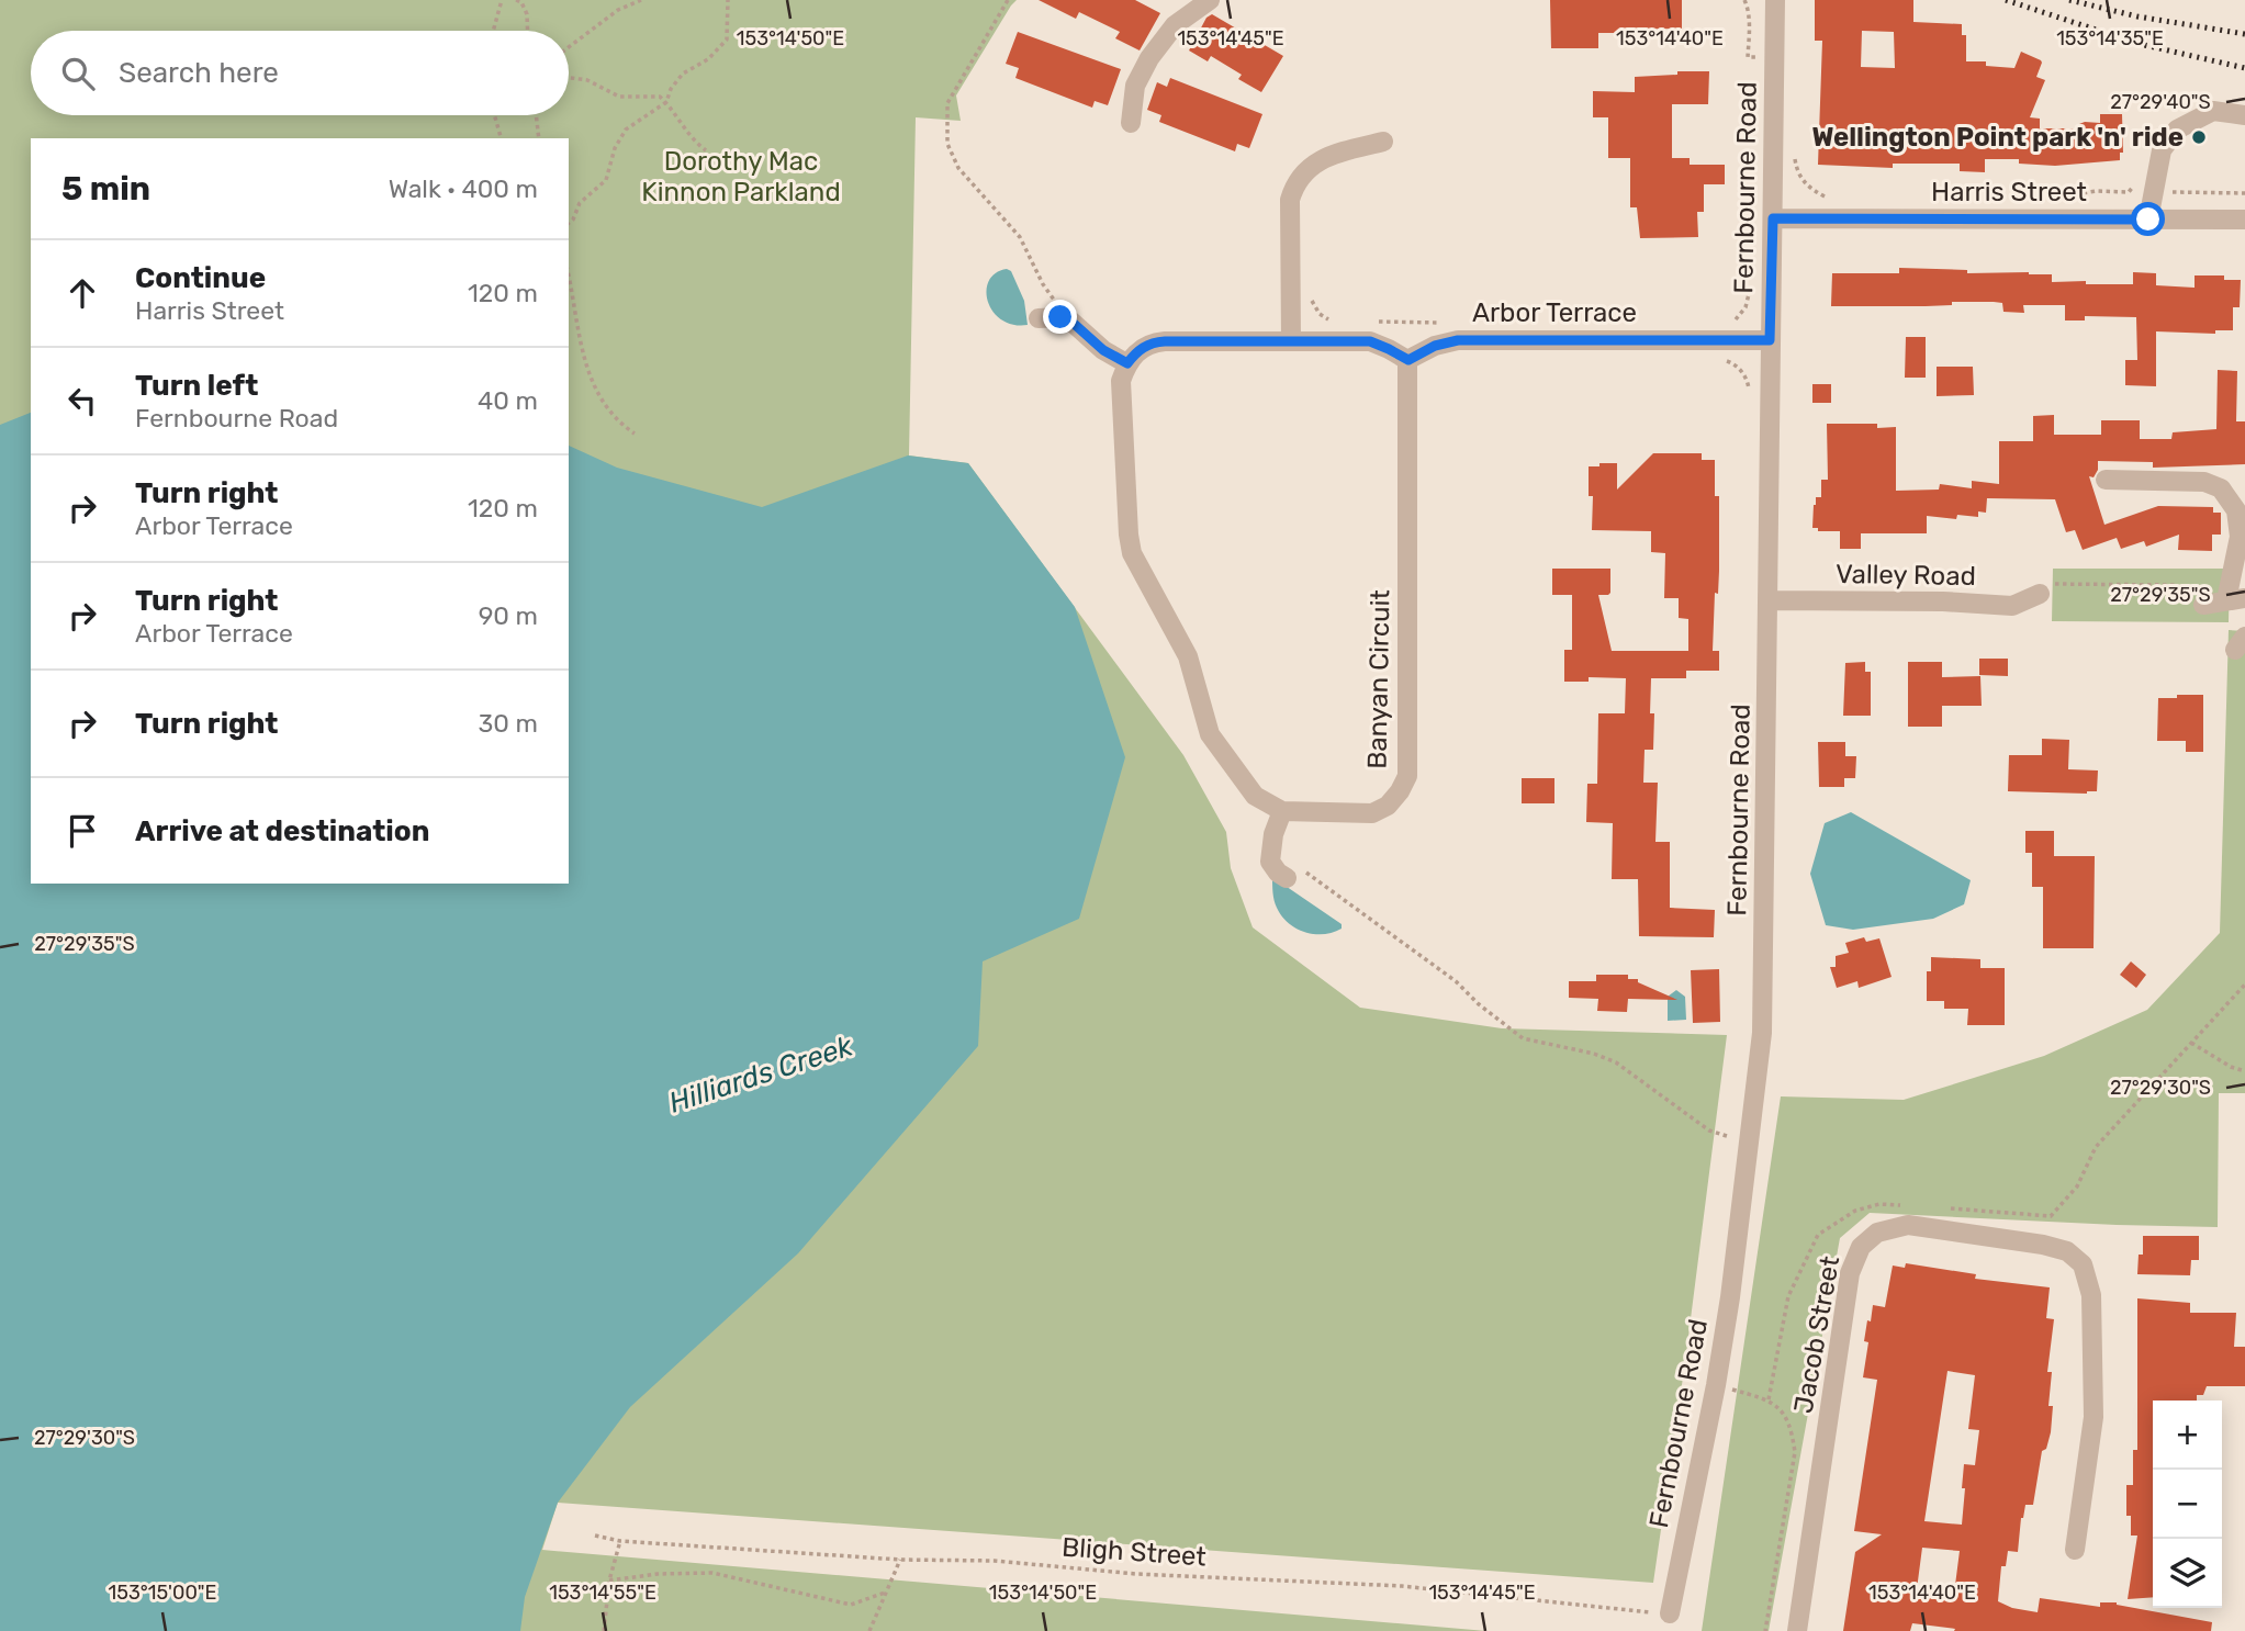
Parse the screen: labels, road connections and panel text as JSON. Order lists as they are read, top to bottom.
{
  "streets": {
    "street": [
      "Fernbourne Road",
      "Harris Street",
      "Arbor Terrace",
      "Valley Road",
      "Banyan Circuit",
      "Jacob Street"
    ],
    "path": ["Bligh Street"]
  },
  "crossings": [
    ["Fernbourne Road", "Harris Street"],
    ["Fernbourne Road", "Arbor Terrace"],
    ["Fernbourne Road", "Valley Road"],
    ["Fernbourne Road", "Bligh Street"],
    ["Arbor Terrace", "Banyan Circuit"]
  ],
  "water": ["Hilliards Creek"],
  "parks": ["Dorothy Mac Kinnon Parkland"],
  "places": ["Wellington Point park 'n' ride"],
  "page": {
    "search": "Search here",
    "heading": ["5 min", "Walk · 400 m"],
    "list": [
      ["Continue", "Harris Street", "120 m"],
      ["Turn left", "Fernbourne Road", "40 m"],
      ["Turn right", "Arbor Terrace", "120 m"],
      ["Turn right", "Arbor Terrace", "90 m"],
      ["Turn right", "30 m"],
      "Arrive at destination"
    ],
    "map_buttons": ["+", "−"]
  },
  "coordinates": [
    "153°14'50\"E",
    "153°14'45\"E",
    "153°14'40\"E",
    "153°14'35\"E",
    "27°29'40\"S",
    "27°29'35\"S",
    "27°29'30\"S",
    "153°15'00\"E",
    "153°14'55\"E"
  ]
}
